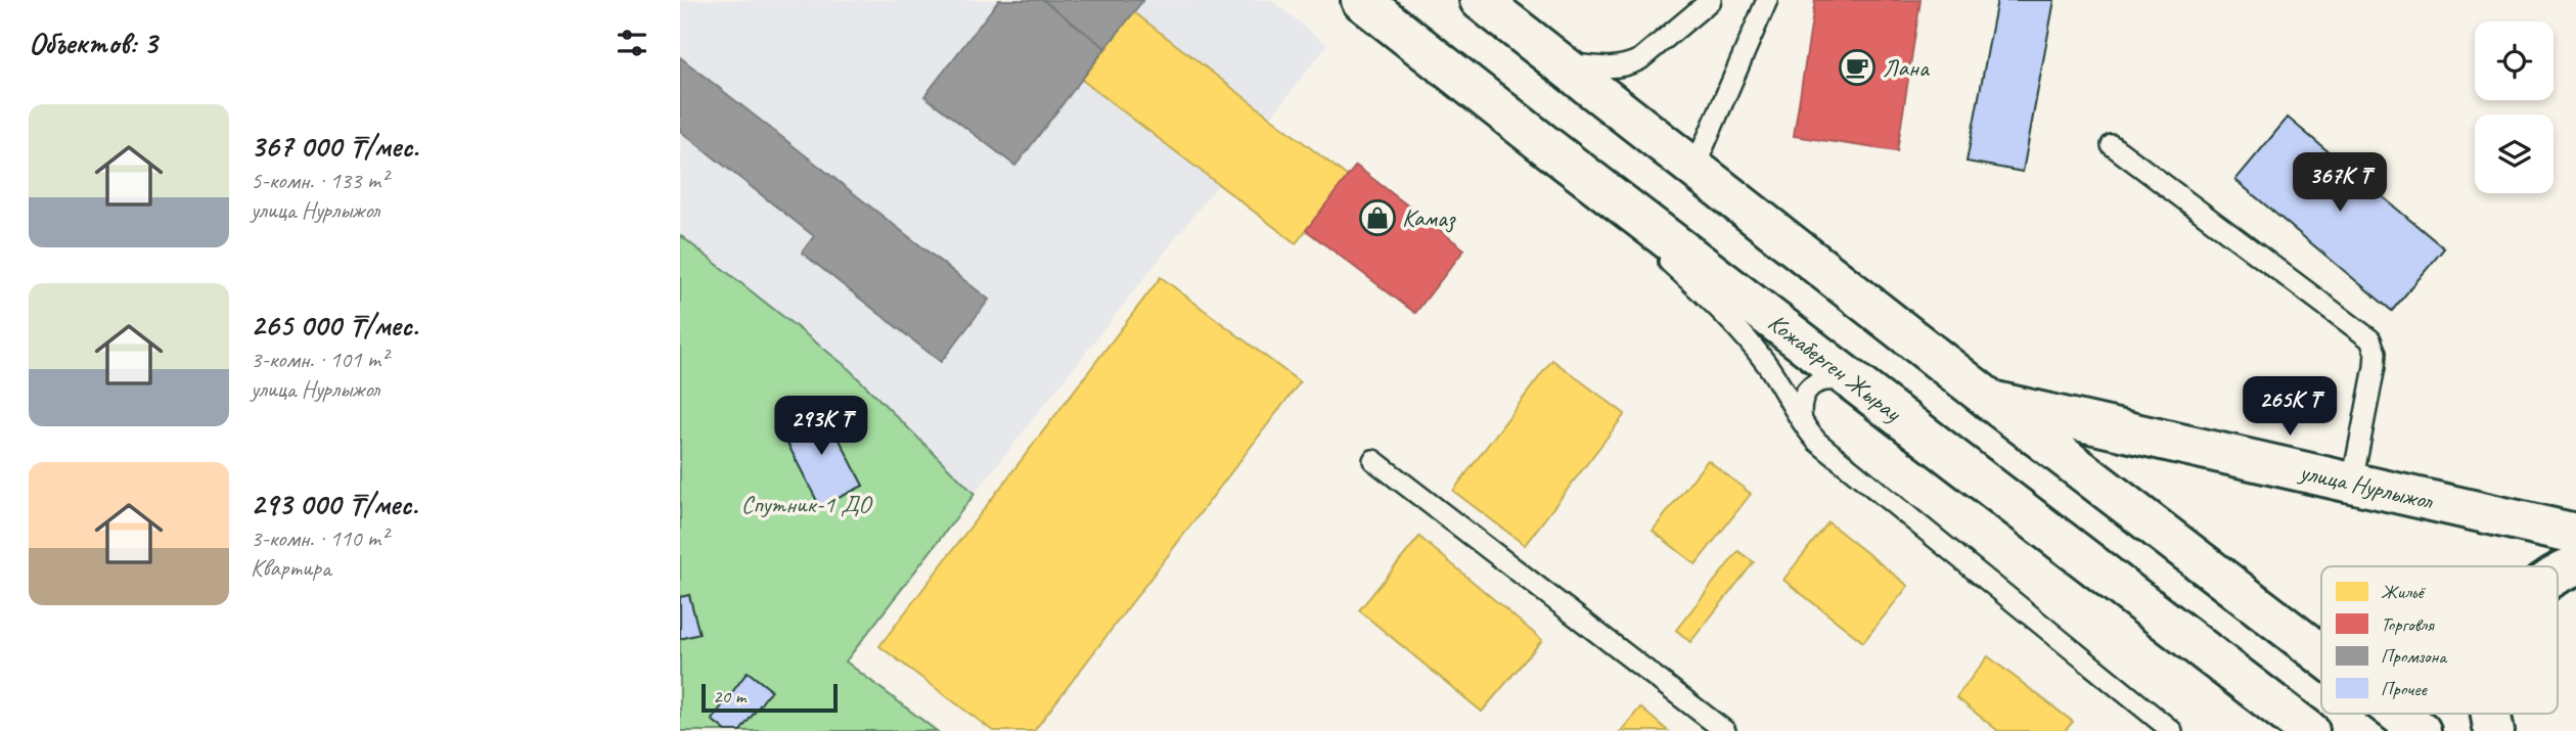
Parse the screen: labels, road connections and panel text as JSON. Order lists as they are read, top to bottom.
{
  "streets": {
    "main road": ["Кожаберген Жырау", "улица Нурлыжол"]
  },
  "parks": ["Спутник-1 ДО"],
  "places": {
    "cafe": ["Лана"],
    "shop": ["Камаз"]
  },
  "legend": [
    "Жильё",
    "Торговля",
    "Промзона",
    "Прочее"
  ],
  "scale_bar": "20 m",
  "page": {
    "heading": "Объектов: 3",
    "list": [
      {
        "name": "367 000 ₸/мес.",
        "note": "5-комн. · 133 m² · улица Нурлыжол"
      },
      {
        "name": "265 000 ₸/мес.",
        "note": "3-комн. · 101 m² · улица Нурлыжол"
      },
      {
        "name": "293 000 ₸/мес.",
        "note": "3-комн. · 110 m² · Квартира"
      }
    ],
    "price": ["367K ₸", "265K ₸", "293K ₸"],
    "scale": "20 m"
  }
}
